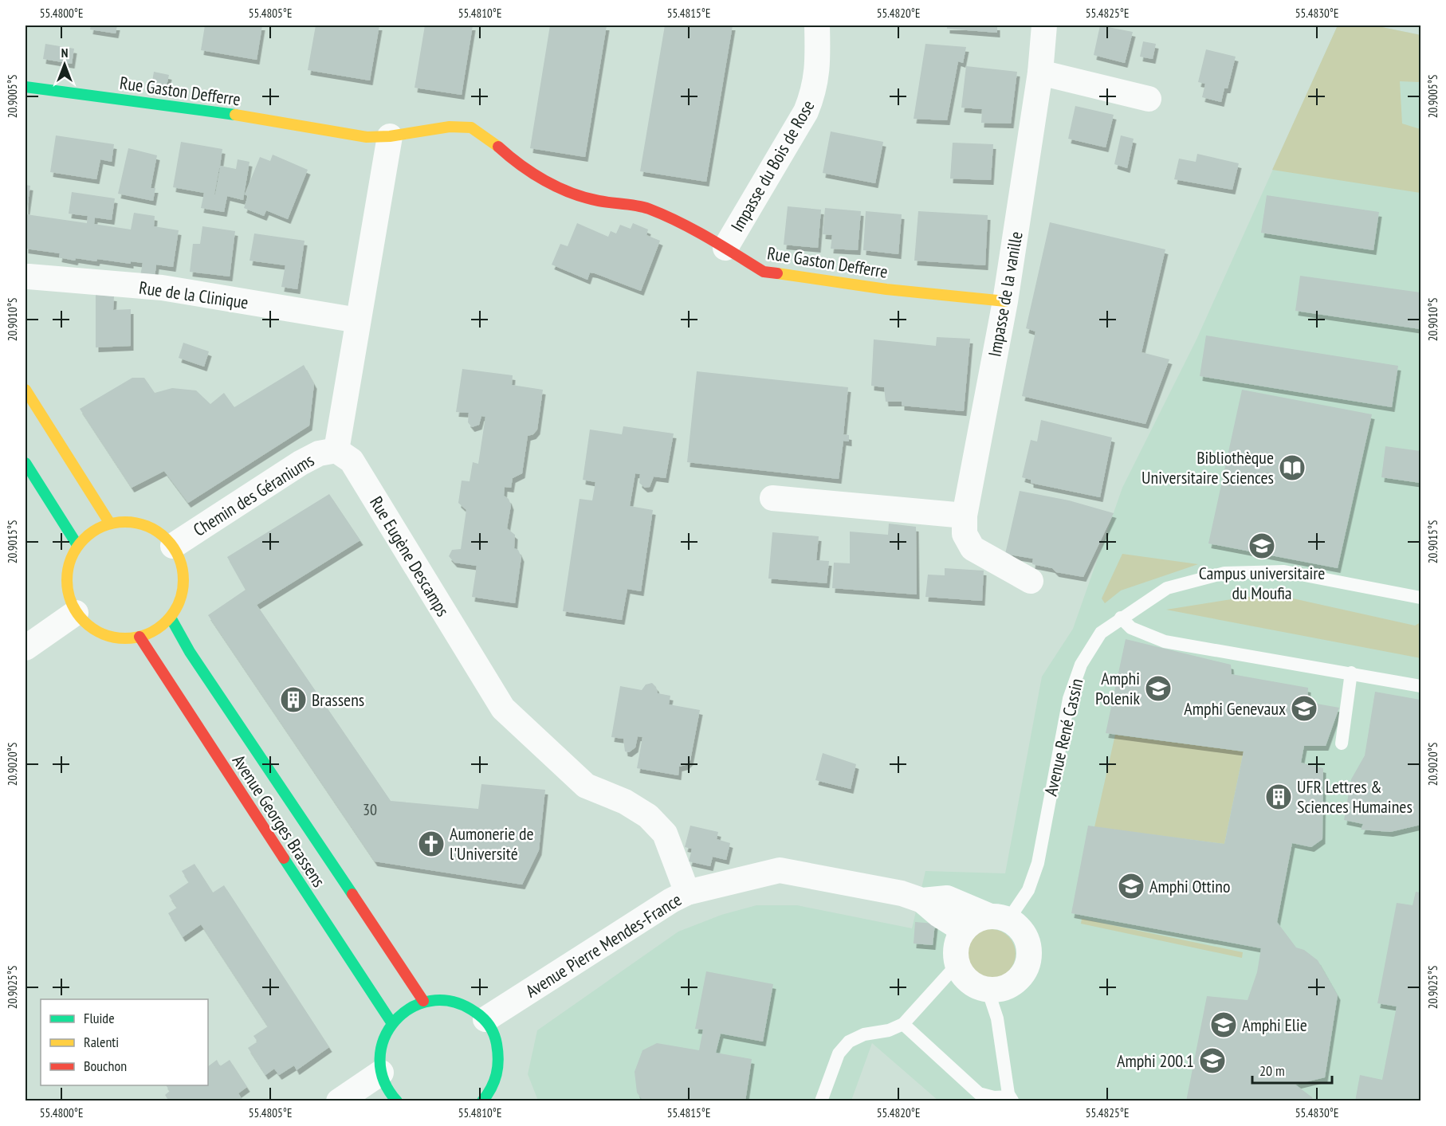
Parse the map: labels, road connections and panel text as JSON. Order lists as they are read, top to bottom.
{
  "streets": {
    "street": [
      "Rue Gaston Defferre",
      "Impasse du Bois de Rose",
      "Impasse de la vanille",
      "Rue de la Clinique",
      "Chemin des Géraniums",
      "Rue Eugène Descamps",
      "Avenue Georges Brassens",
      "Avenue Pierre Mendes-France"
    ],
    "lane": ["Avenue René Cassin"]
  },
  "crossings": [
    ["Rue Gaston Defferre", "Impasse du Bois de Rose"],
    ["Rue Gaston Defferre", "Impasse de la vanille"],
    ["Chemin des Géraniums", "Rue Eugène Descamps"],
    ["Chemin des Géraniums", "Avenue Georges Brassens"],
    ["Rue Eugène Descamps", "Avenue Pierre Mendes-France"],
    ["Avenue René Cassin", "Avenue Pierre Mendes-France"]
  ],
  "places": {
    "library": ["Bibliothèque Universitaire Sciences"],
    "school or university": [
      "Campus universitaire du Moufia",
      "Amphi Polenik",
      "Amphi Genevaux",
      "Amphi Ottino",
      "Amphi Elie",
      "Amphi 200.1"
    ],
    "building": ["Brassens", "UFR Lettres & Sciences Humaines"],
    "church": ["Aumonerie de l'Université"]
  },
  "house_numbers": ["30"],
  "legend": ["Fluide", "Ralenti", "Bouchon"],
  "scale_bar": "20 m",
  "north": "top",
  "coordinates": [
    "55.4800°E",
    "55.4805°E",
    "55.4810°E",
    "55.4815°E",
    "55.4820°E",
    "55.4825°E",
    "55.4830°E",
    "20.9005°S",
    "20.9010°S",
    "20.9015°S",
    "20.9020°S",
    "20.9025°S"
  ]
}
